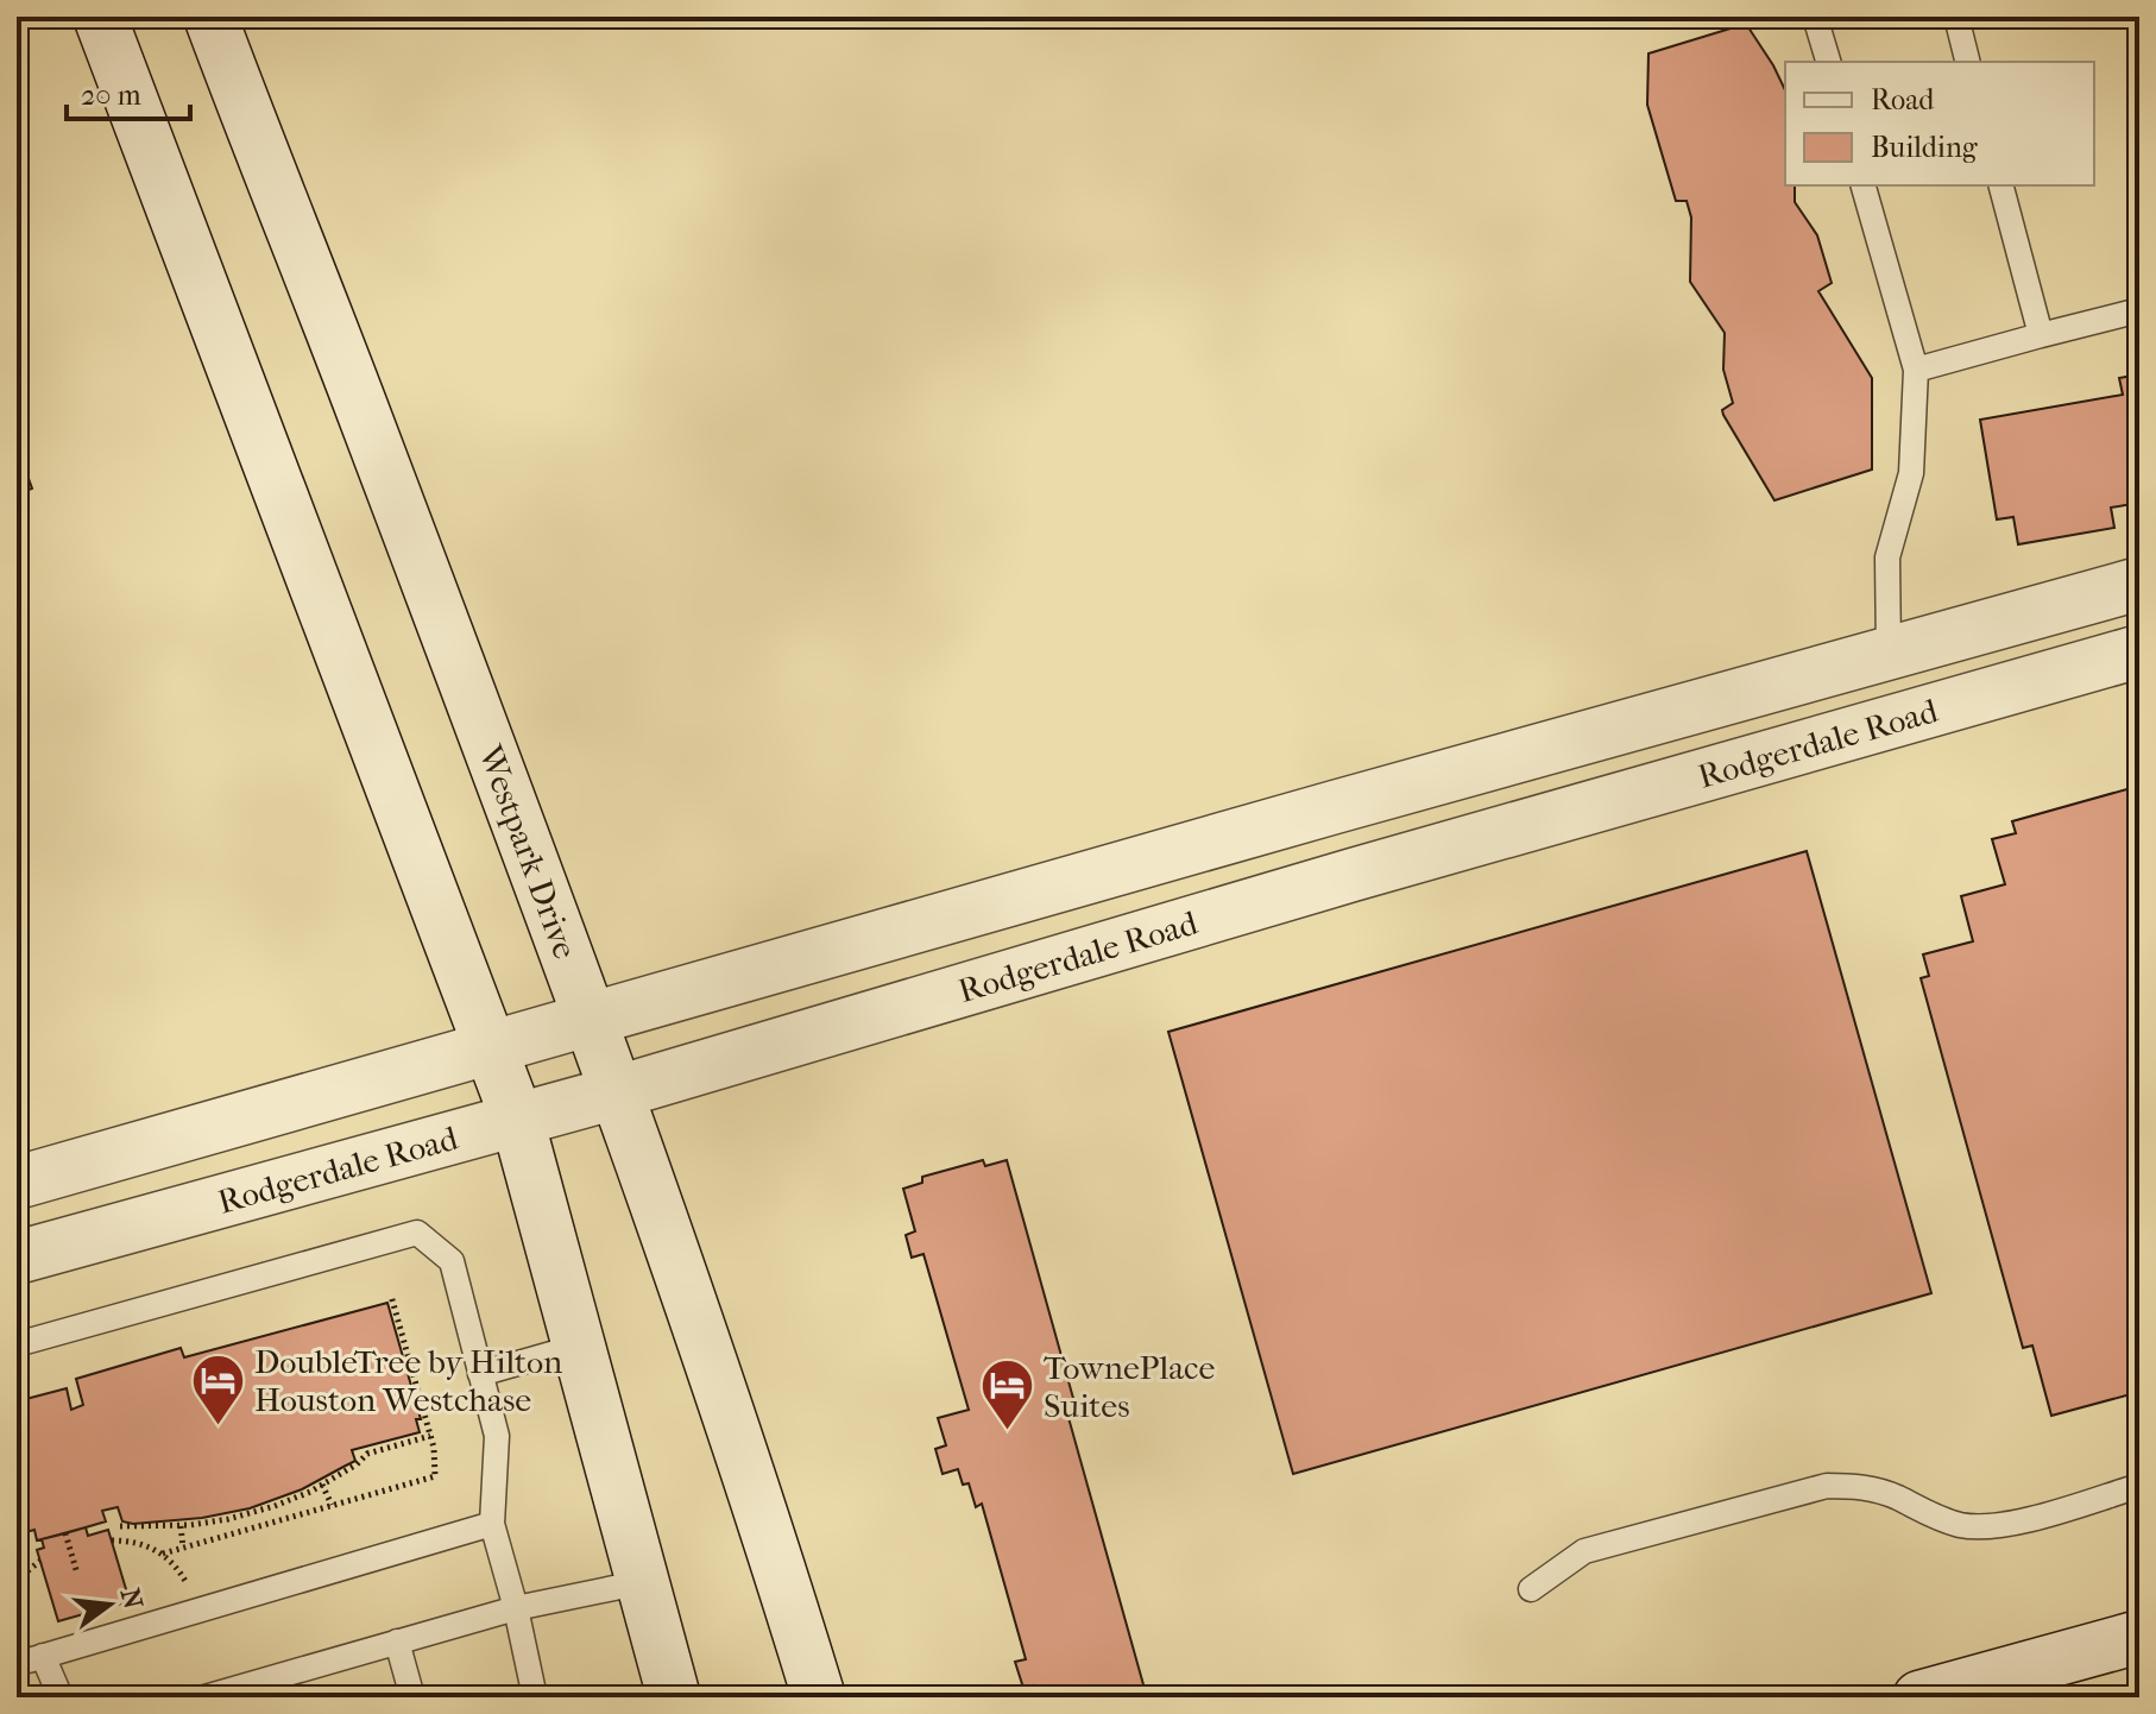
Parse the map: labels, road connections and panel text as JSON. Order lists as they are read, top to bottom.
{
  "streets": {
    "street": ["Rodgerdale Road", "Westpark Drive"]
  },
  "crossings": [
    ["Rodgerdale Road", "Westpark Drive"]
  ],
  "places": {
    "hotel": ["DoubleTree by Hilton Houston Westchase", "TownePlace Suites"]
  },
  "legend": ["Road", "Building"],
  "scale_bar": "20 m",
  "north": "right"
}
